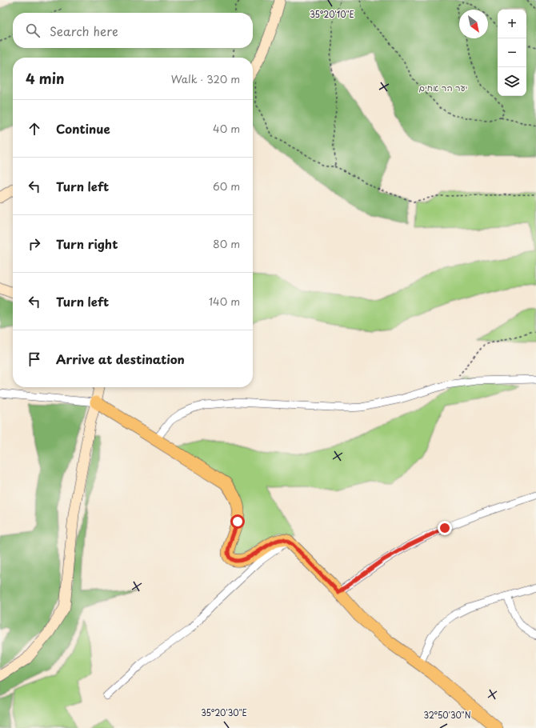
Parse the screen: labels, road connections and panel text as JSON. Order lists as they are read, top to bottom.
{
  "parks": ["יער הר אחים"],
  "north": "bottom right",
  "page": {
    "map_buttons": ["+", "−"],
    "search": "Search here",
    "heading": ["4 min", "Walk · 320 m"],
    "list": [
      ["Continue", "40 m"],
      ["Turn left", "60 m"],
      ["Turn right", "80 m"],
      ["Turn left", "140 m"],
      "Arrive at destination"
    ]
  },
  "coordinates": ["35°20'10\"E", "35°20'30\"E", "32°50'30\"N"]
}
